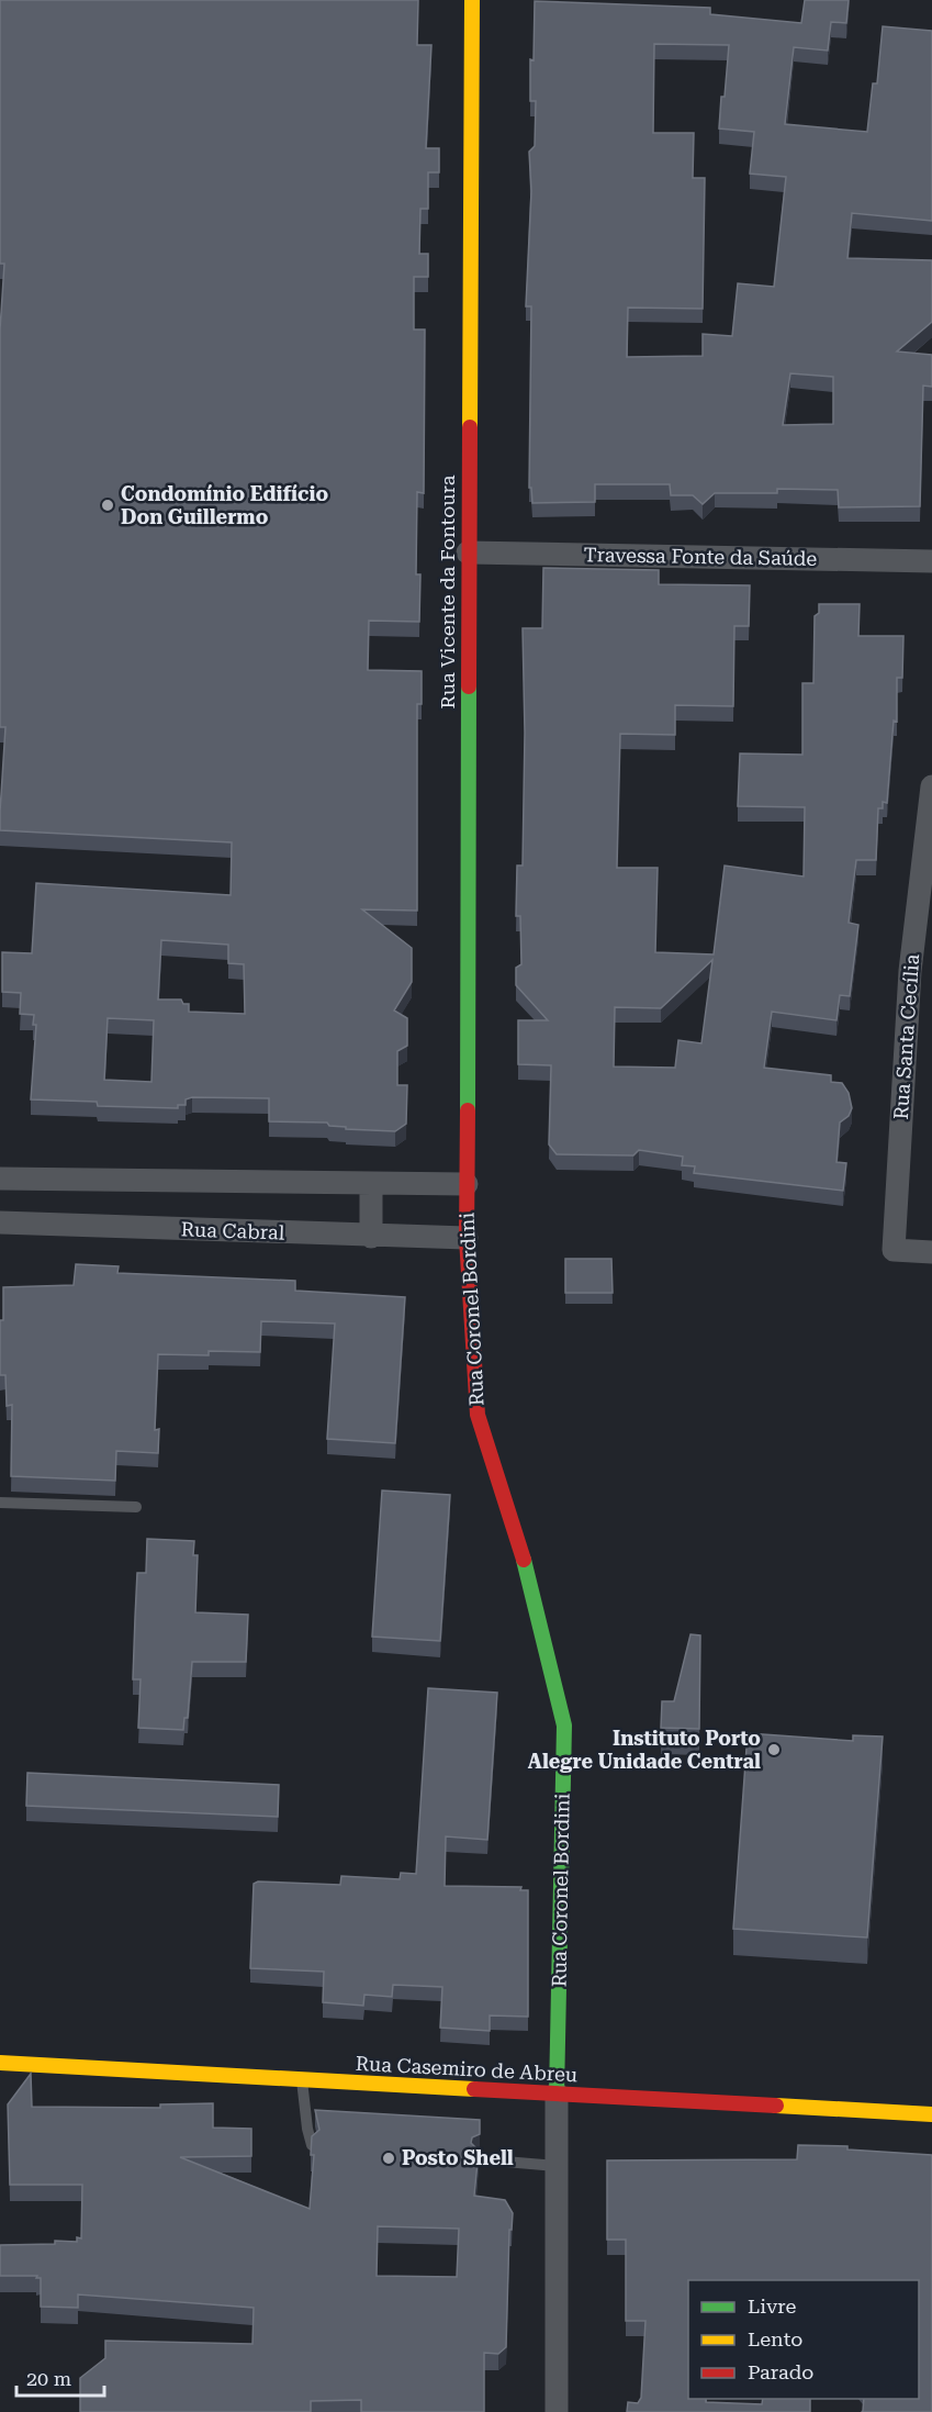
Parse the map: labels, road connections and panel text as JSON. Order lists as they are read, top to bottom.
{
  "streets": {
    "street": [
      "Travessa Fonte da Saúde",
      "Rua Vicente da Fontoura",
      "Rua Santa Cecília",
      "Rua Cabral",
      "Rua Coronel Bordini",
      "Rua Casemiro de Abreu"
    ]
  },
  "crossings": [
    ["Travessa Fonte da Saúde", "Rua Vicente da Fontoura"],
    ["Rua Vicente da Fontoura", "Rua Coronel Bordini"],
    ["Rua Cabral", "Rua Coronel Bordini"],
    ["Rua Coronel Bordini", "Rua Casemiro de Abreu"]
  ],
  "places": ["Condomínio Edifício Don Guillermo", "Instituto Porto Alegre Unidade Central", "Posto Shell"],
  "legend": ["Livre", "Lento", "Parado"],
  "scale_bar": "20 m"
}
